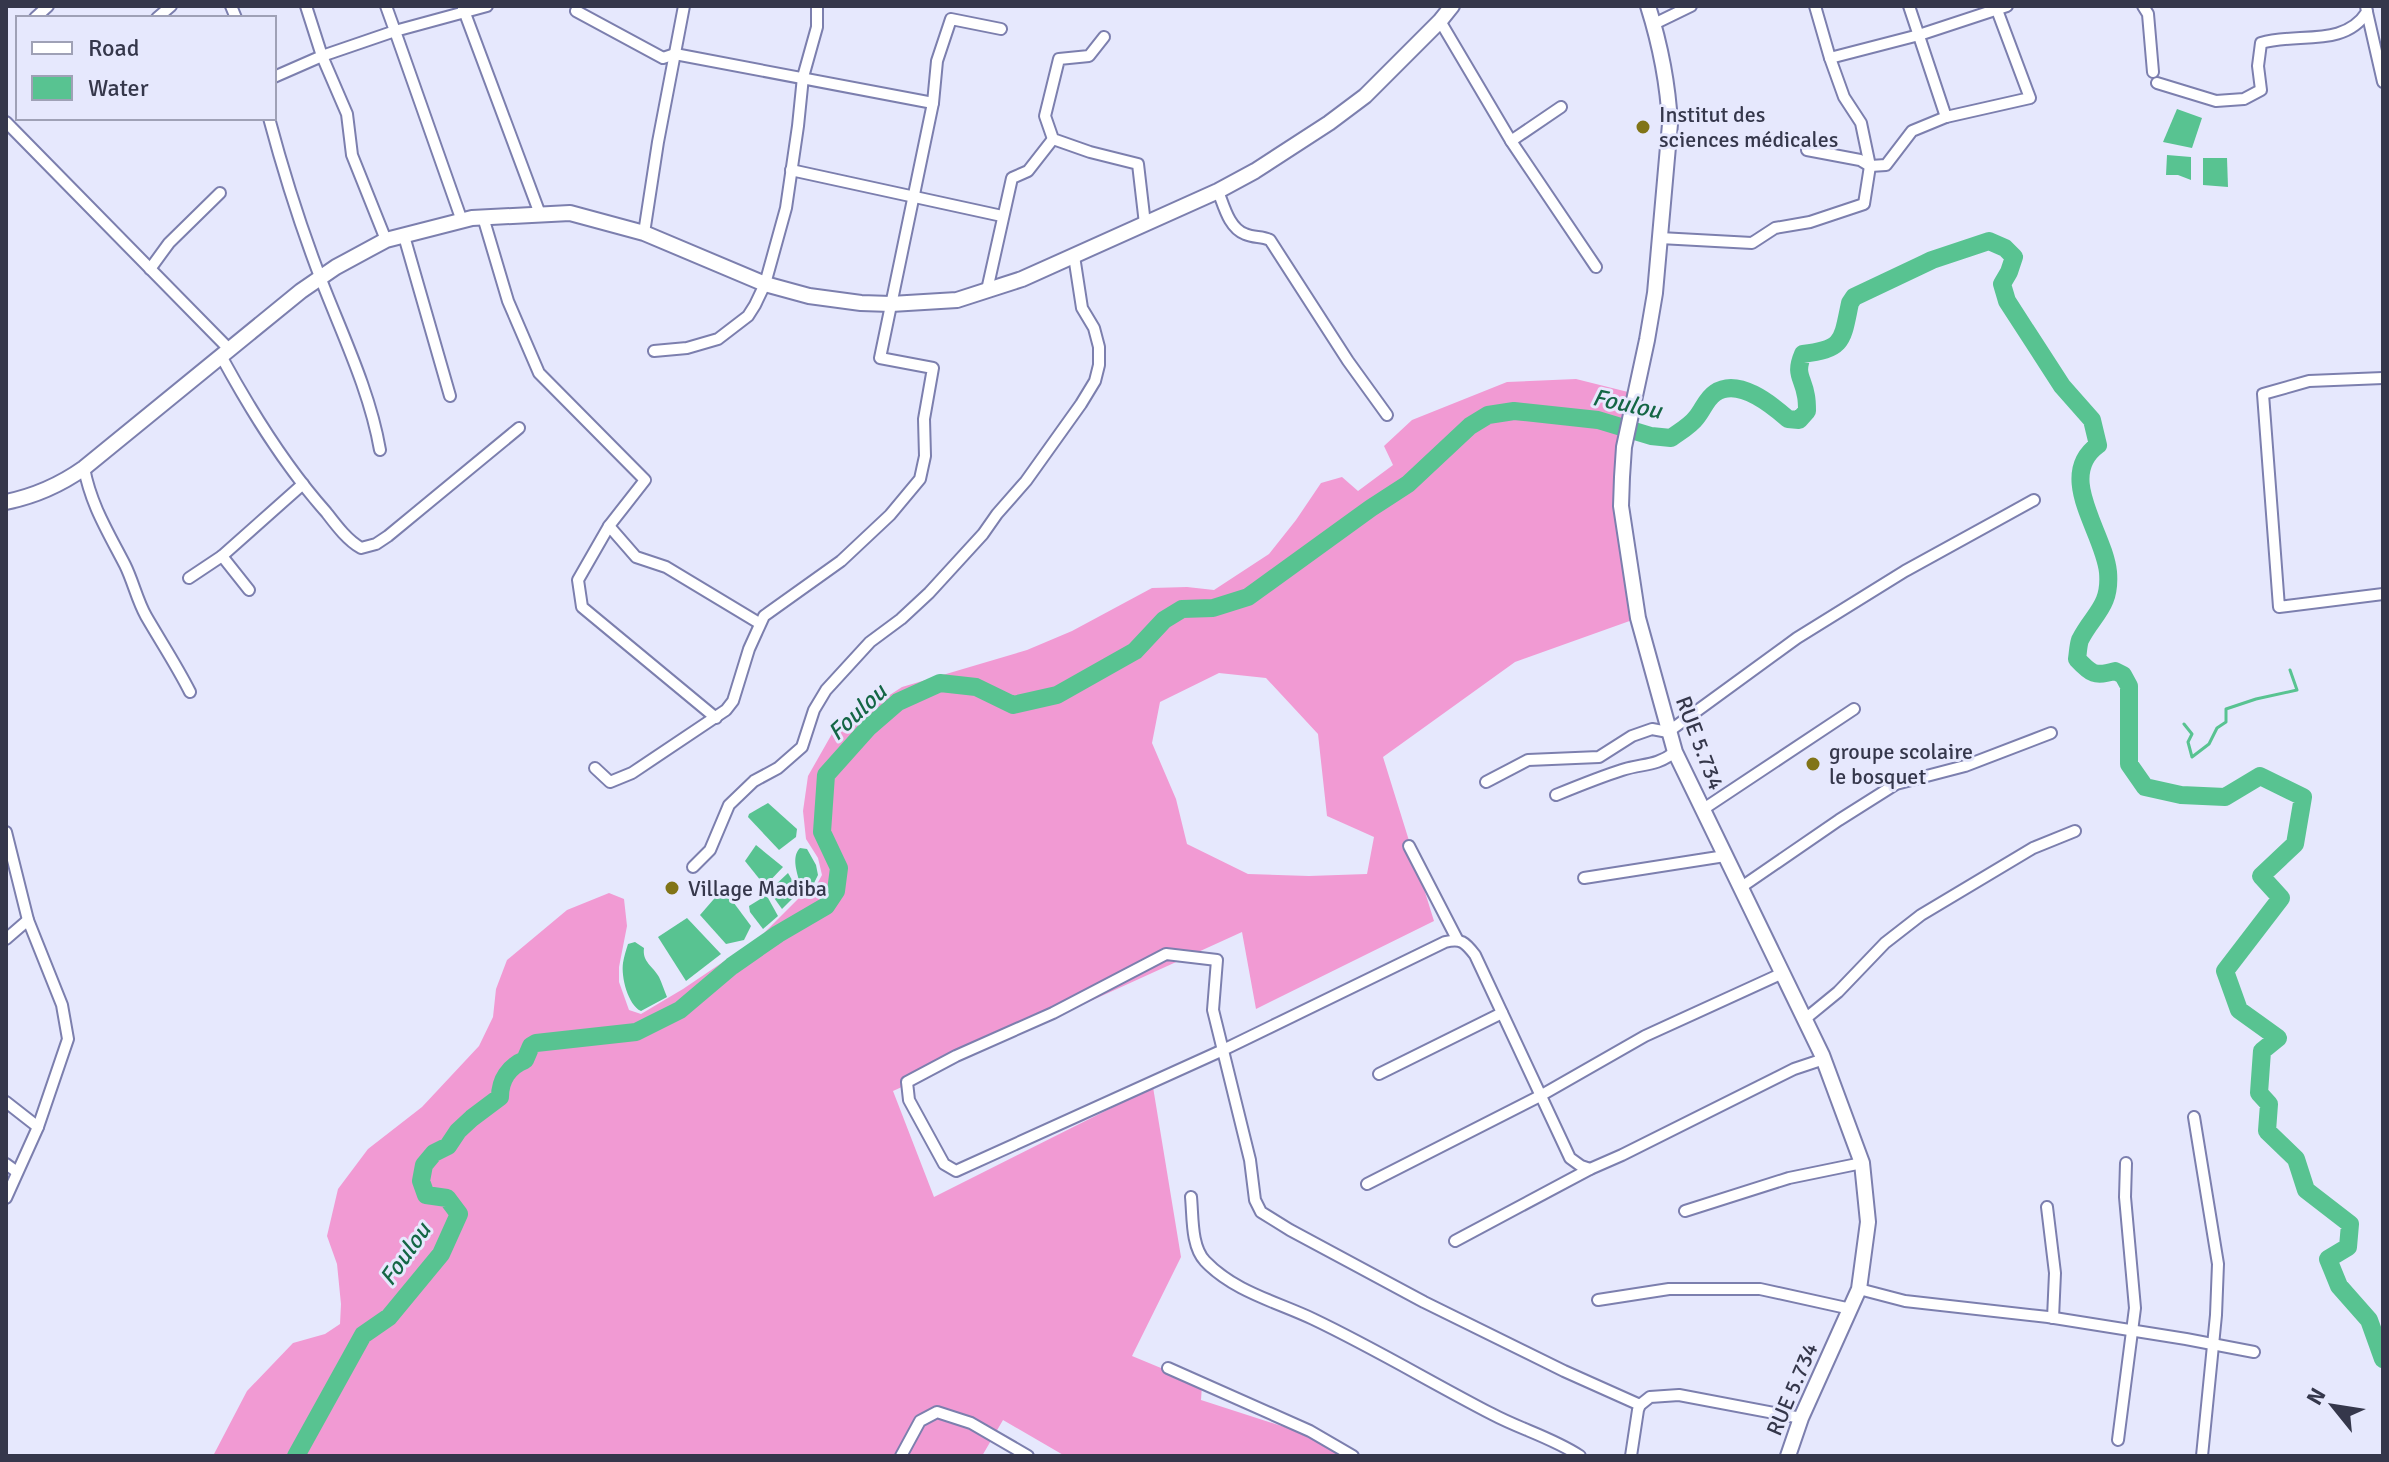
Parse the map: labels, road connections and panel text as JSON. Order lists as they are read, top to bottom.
{
  "streets": {
    "street": ["RUE 5.734"]
  },
  "water": ["Foulou"],
  "places": ["Institut des sciences médicales", "groupe scolaire le bosquet", "Village Madiba"],
  "legend": ["Road", "Water"],
  "north": "top left"
}
